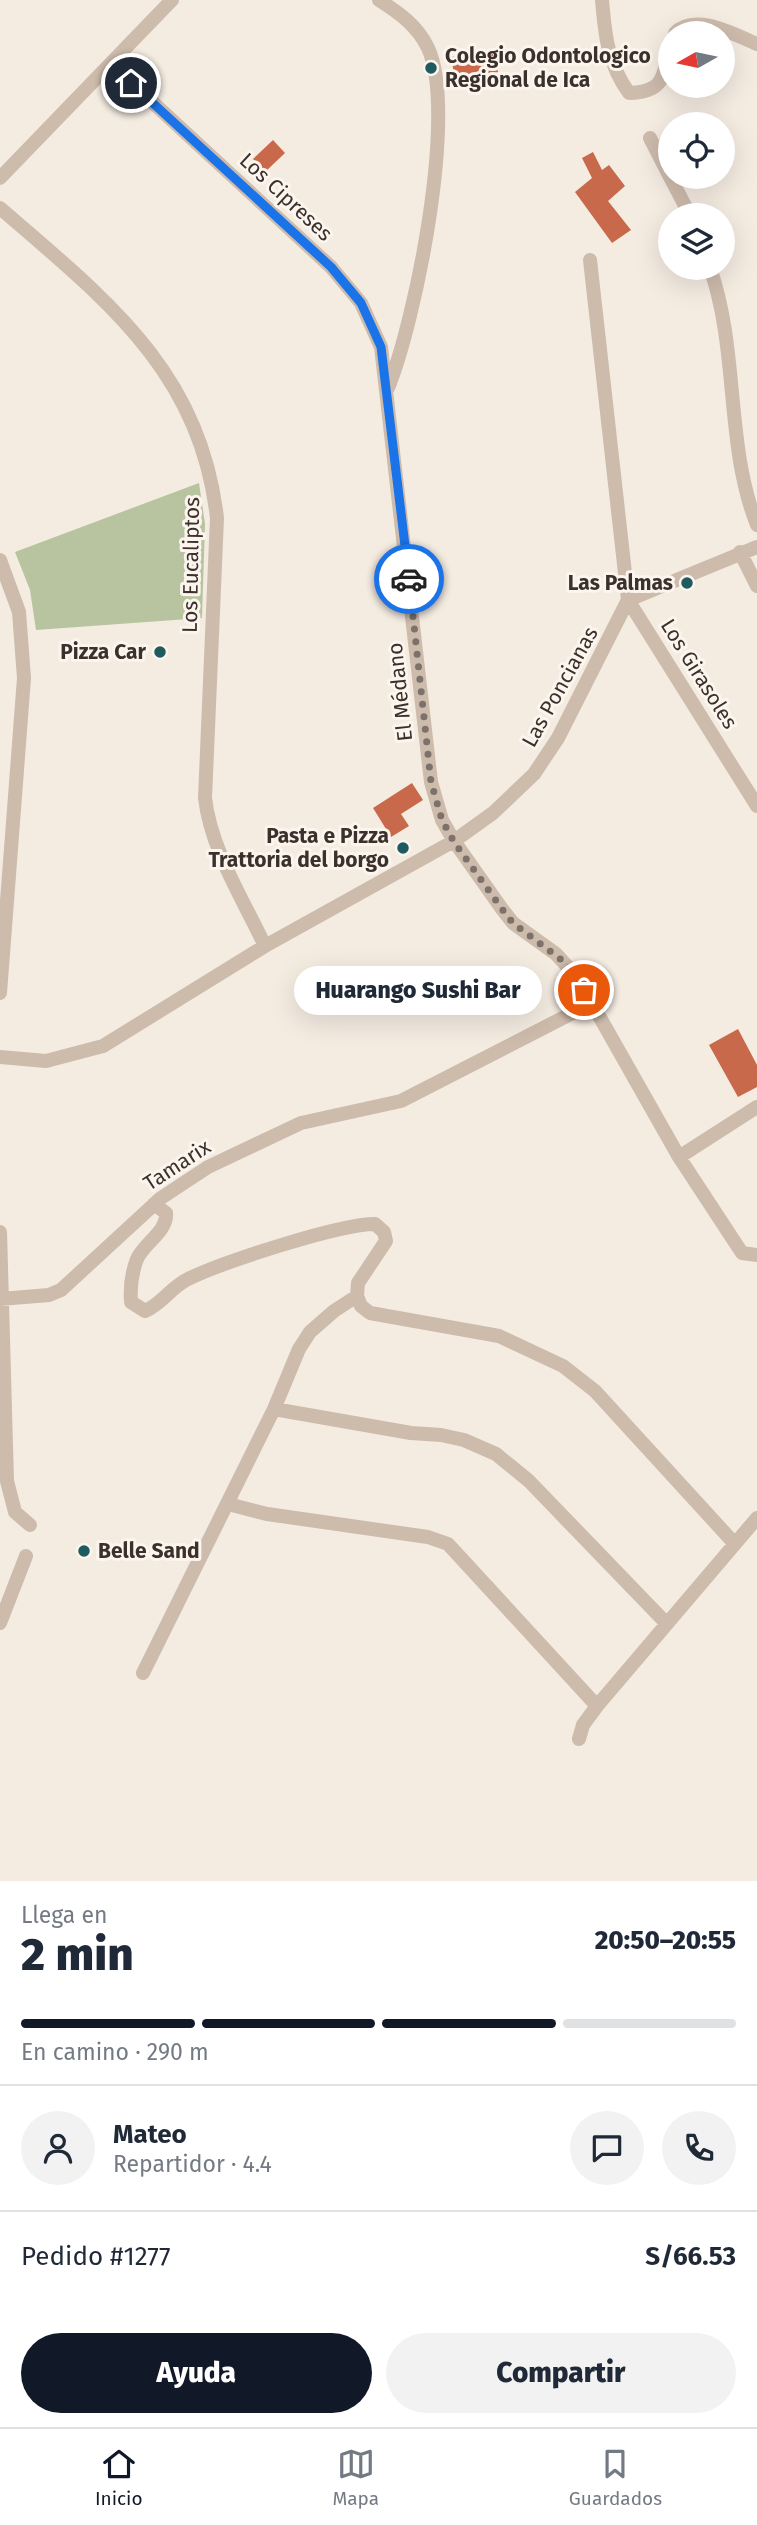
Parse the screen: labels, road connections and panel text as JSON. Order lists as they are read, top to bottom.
{
  "streets": {
    "street": [
      "Los Cipreses",
      "Los Eucaliptos",
      "Los Girasoles",
      "Las Poncianas",
      "El Médano",
      "Tamarix"
    ]
  },
  "crossings": [
    ["Los Cipreses", "El Médano"],
    ["Los Eucaliptos", "Las Poncianas"],
    ["Los Girasoles", "Las Poncianas"],
    ["Las Poncianas", "El Médano"],
    ["El Médano", "Tamarix"]
  ],
  "places": [
    "Colegio Odontologico Regional de Ica",
    "Las Palmas",
    "Pizza Car",
    "Pasta e Pizza Trattoria del borgo",
    "Huarango Sushi Bar",
    "Belle Sand"
  ],
  "north": "left",
  "page": {
    "bubble": "Huarango Sushi Bar",
    "heading": ["2 min", "Llega en", "20:50–20:55"],
    "panel": [
      "Mateo",
      "Repartidor · 4.4",
      "Pedido #1277",
      "S/66.53"
    ],
    "bar": "En camino · 290 m",
    "buttons": ["Ayuda", "Compartir"],
    "tabs": ["Inicio", "Mapa", "Guardados"]
  }
}
